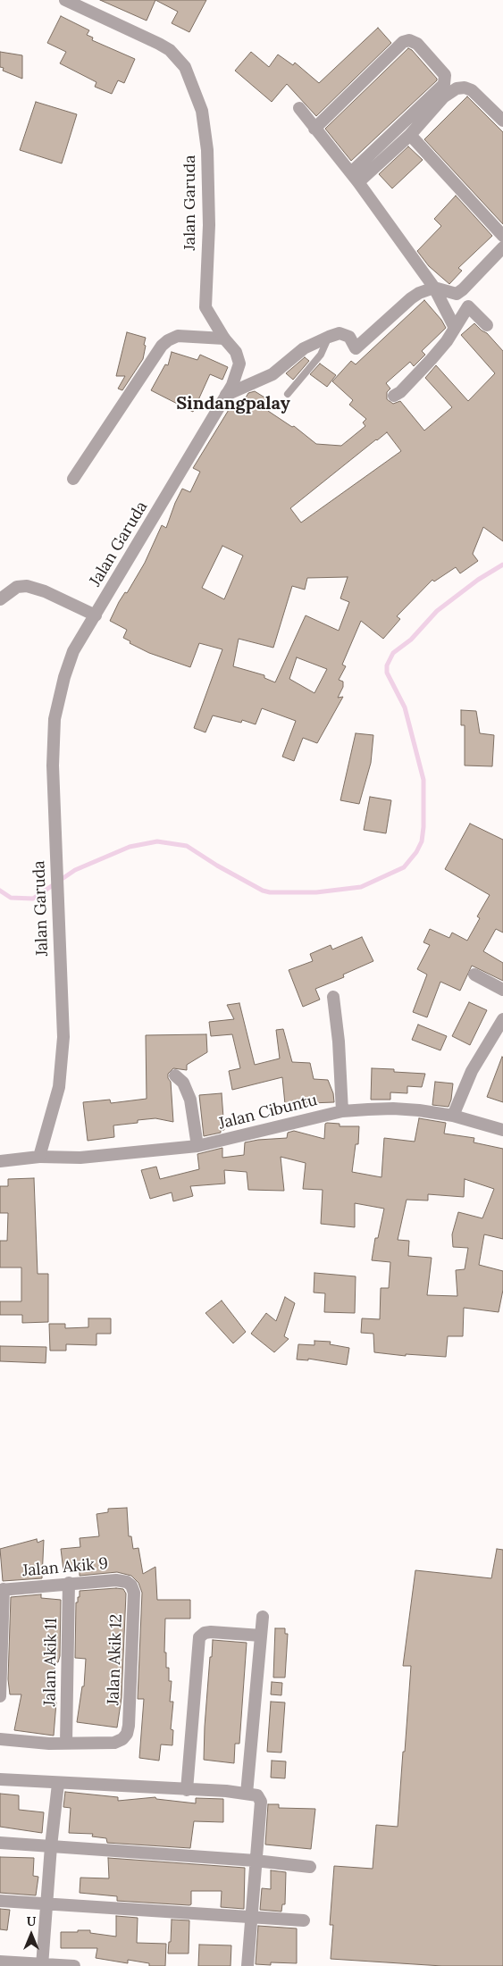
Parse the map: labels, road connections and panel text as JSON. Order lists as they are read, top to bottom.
{
  "streets": {
    "street": [
      "Jalan Garuda",
      "Jalan Cibuntu",
      "Jalan Akik 9",
      "Jalan Akik 12",
      "Jalan Akik 11"
    ]
  },
  "crossings": [
    ["Jalan Garuda", "Jalan Cibuntu"],
    ["Jalan Akik 9", "Jalan Akik 12"],
    ["Jalan Akik 9", "Jalan Akik 11"],
    ["Jalan Akik 12", "Jalan Akik 11"]
  ],
  "districts": ["Sindangpalay"],
  "north": "top"
}
